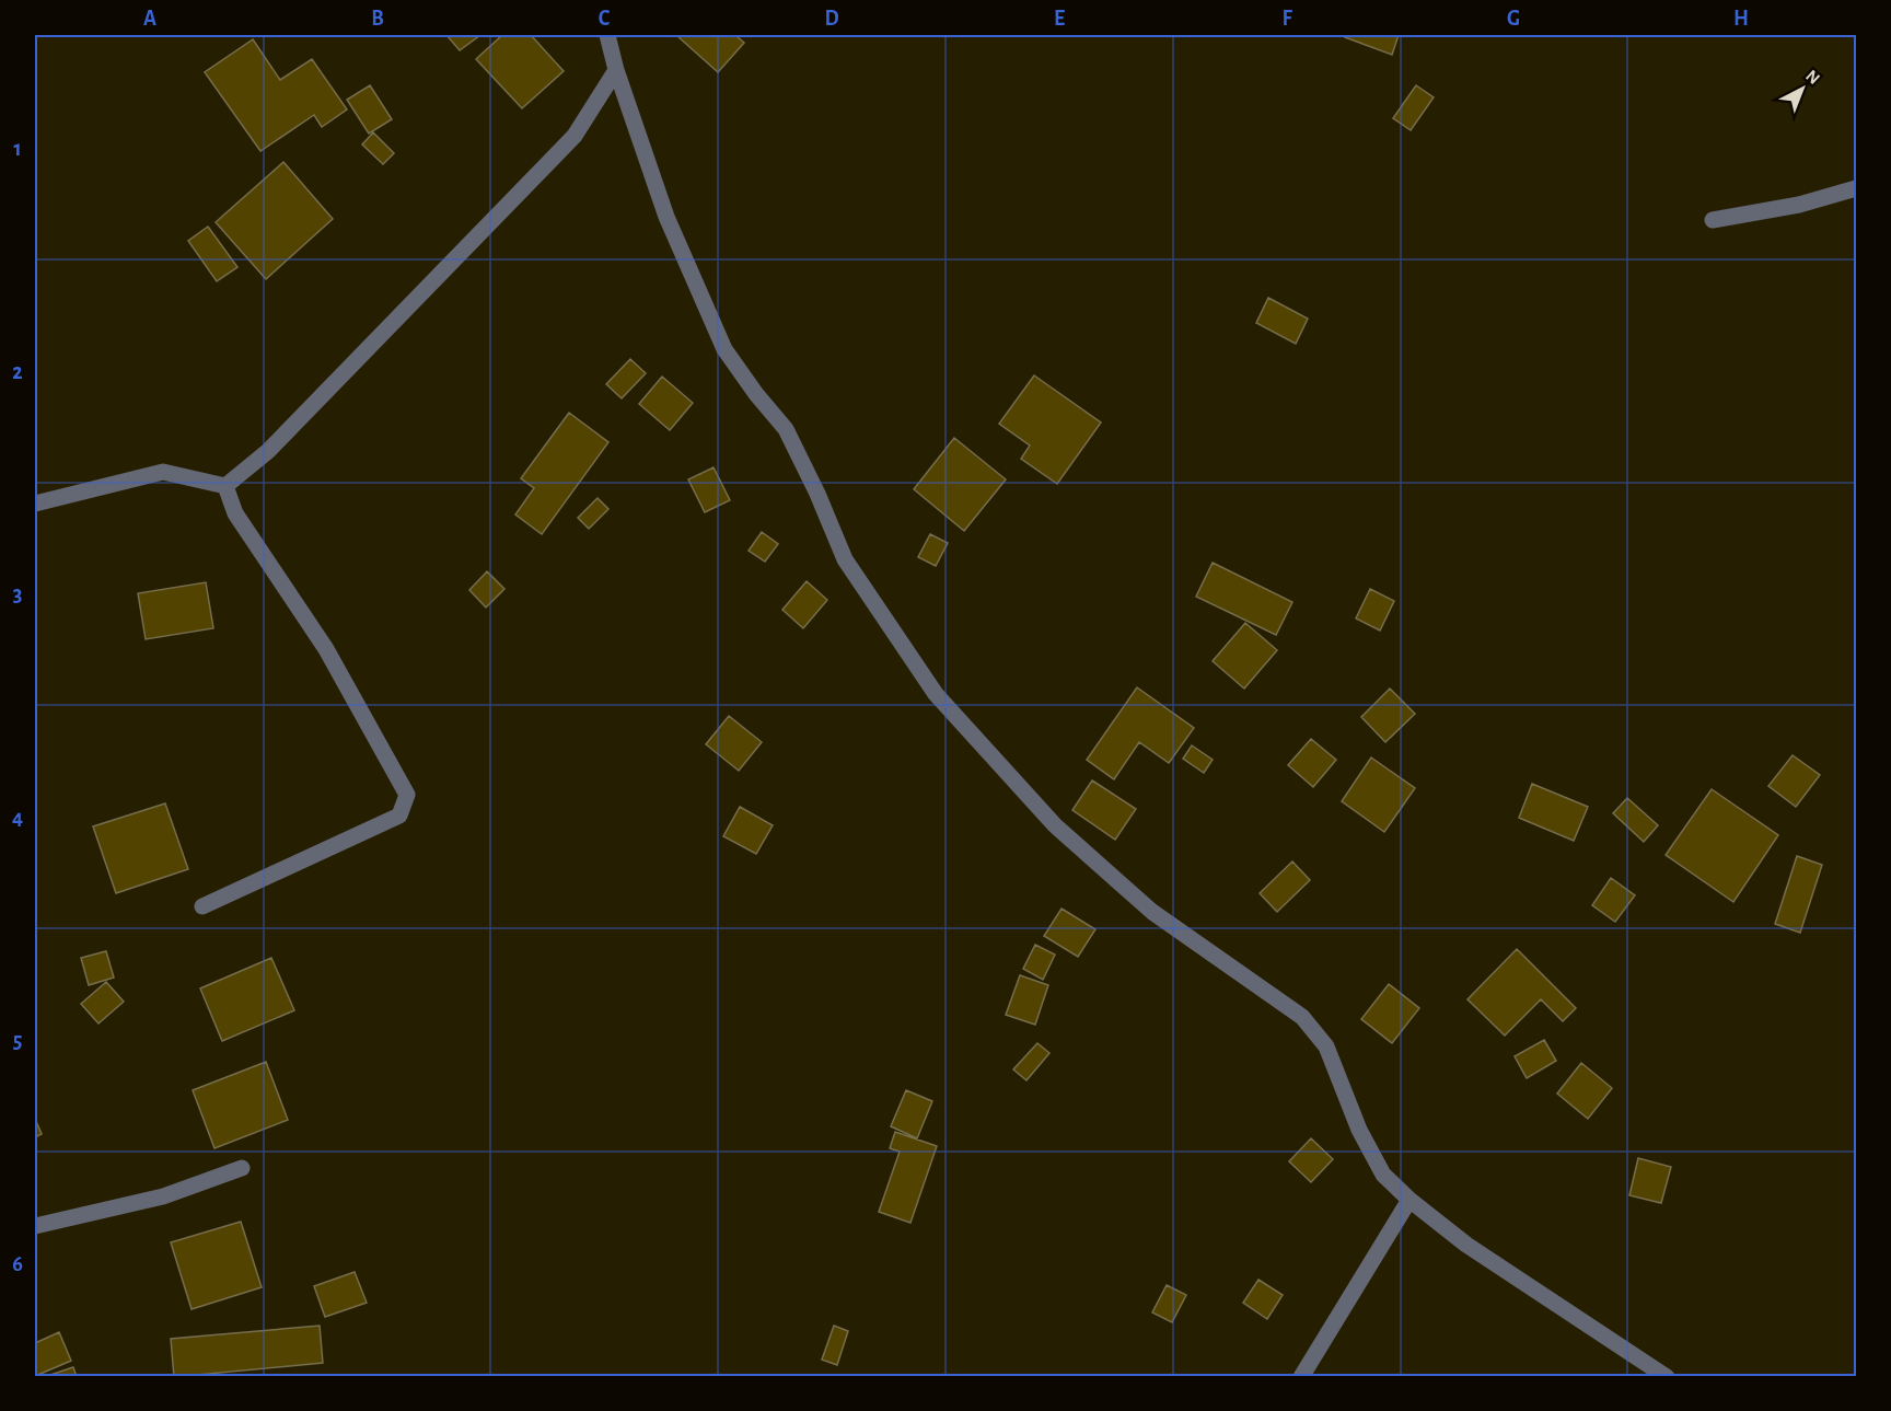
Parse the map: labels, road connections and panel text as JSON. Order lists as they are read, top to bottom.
{
  "north": "top right",
  "grid": {
    "columns": [
      "A",
      "B",
      "C",
      "D",
      "E",
      "F",
      "G",
      "H"
    ],
    "rows": [
      "1",
      "2",
      "3",
      "4",
      "5",
      "6"
    ]
  }
}
